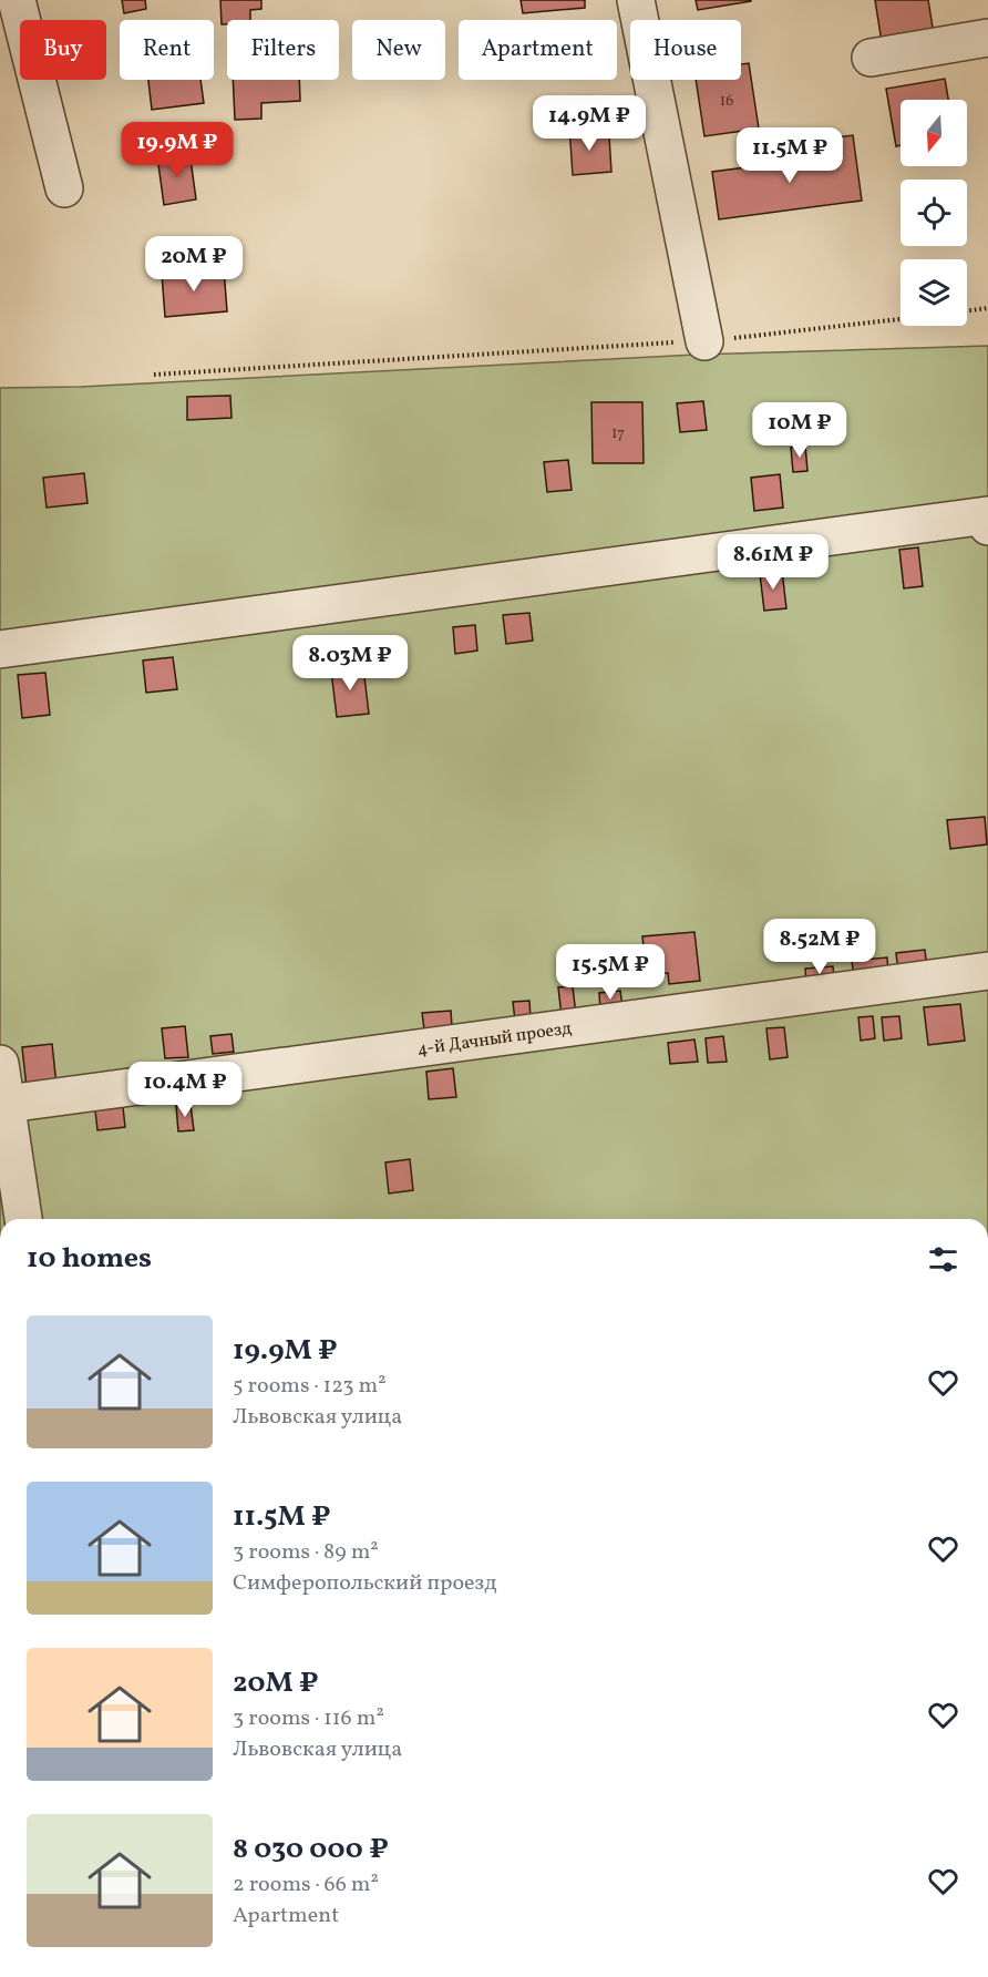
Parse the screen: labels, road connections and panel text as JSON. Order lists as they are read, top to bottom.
{
  "streets": {
    "street": ["4-й Дачный проезд"]
  },
  "house_numbers": ["16", "17"],
  "north": "bottom",
  "page": {
    "chip": [
      "Buy",
      "Rent",
      "Filters",
      "New",
      "Apartment",
      "House"
    ],
    "price": [
      "14.9M ₽",
      "19.9M ₽",
      "11.5M ₽",
      "20M ₽",
      "10M ₽",
      "8.61M ₽",
      "8.03M ₽",
      "8.52M ₽",
      "15.5M ₽",
      "10.4M ₽"
    ],
    "heading": "10 homes",
    "list": [
      {
        "name": "19.9M ₽",
        "note": "5 rooms · 123 m² · Львовская улица"
      },
      {
        "name": "11.5M ₽",
        "note": "3 rooms · 89 m² · Симферопольский проезд"
      },
      {
        "name": "20M ₽",
        "note": "3 rooms · 116 m² · Львовская улица"
      },
      {
        "name": "8 030 000 ₽",
        "note": "2 rooms · 66 m² · Apartment"
      }
    ]
  }
}
